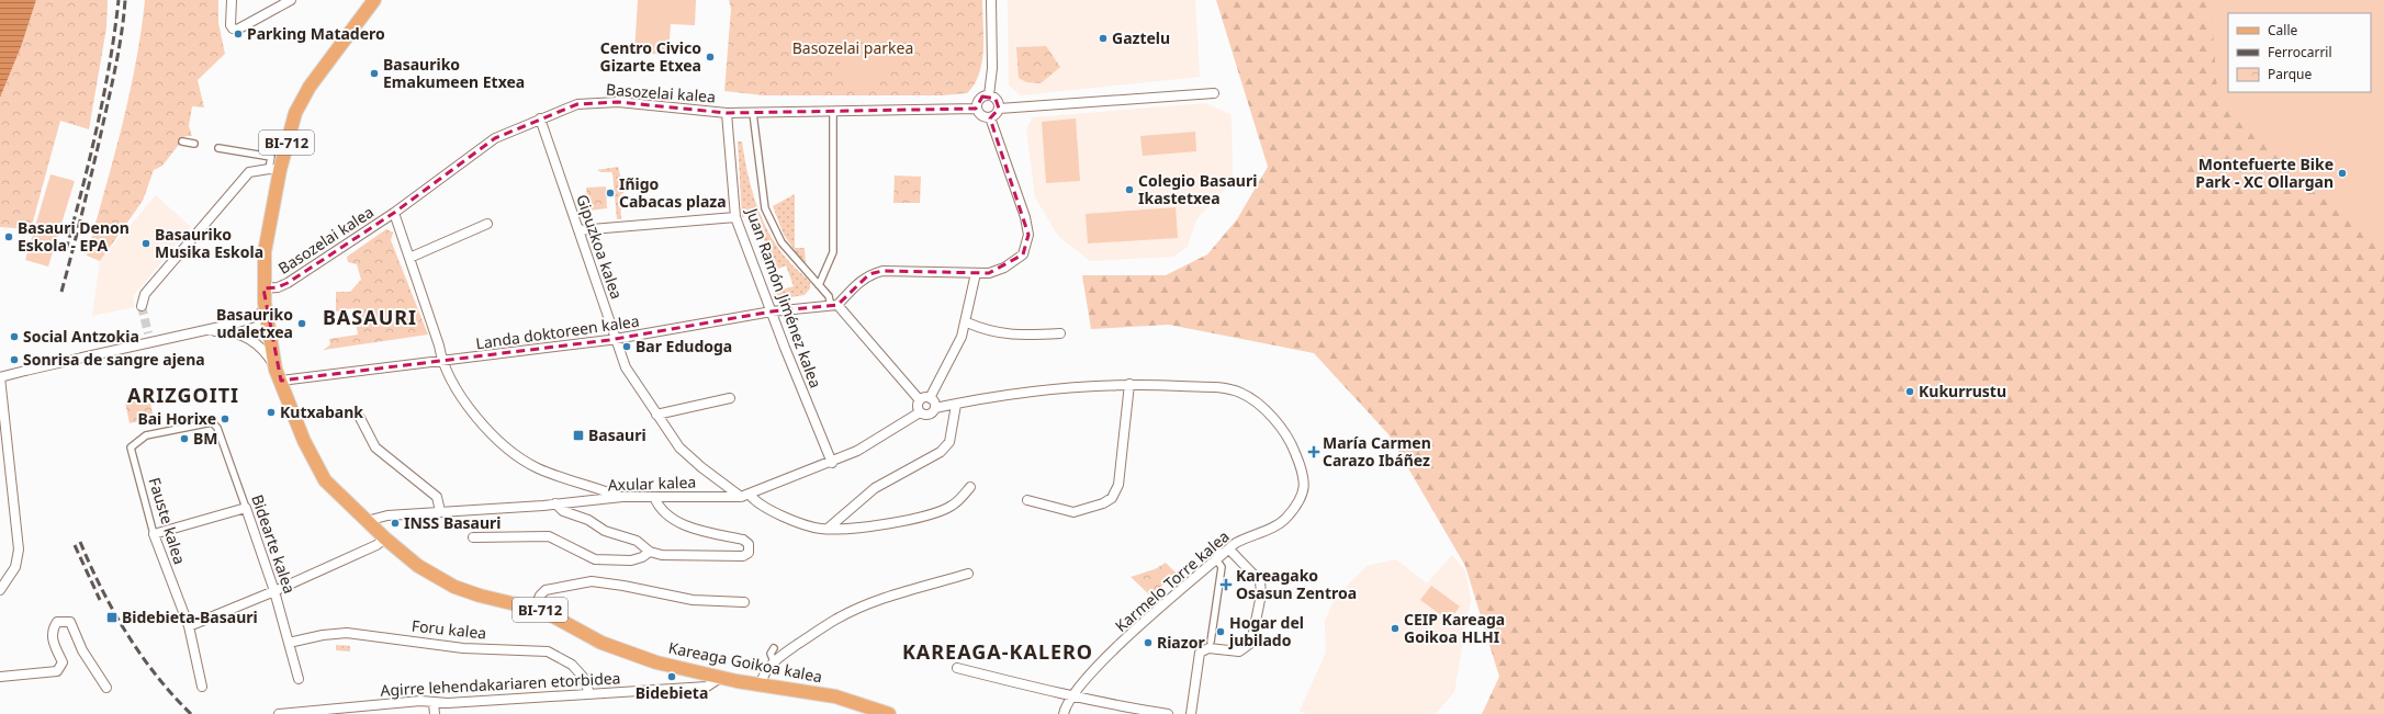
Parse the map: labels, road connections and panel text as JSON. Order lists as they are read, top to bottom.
{
  "streets": {
    "main road": ["BI-712", "Kareaga Goikoa kalea"],
    "street": [
      "Basozelai kalea",
      "Gipuzkoa kalea",
      "Juan Ramón Jiménez kalea",
      "Landa doktoreen kalea",
      "Axular kalea",
      "Fauste kalea",
      "Bidearte kalea",
      "Karmelo Torre kalea",
      "Foru kalea",
      "Agirre lehendakariaren etorbidea"
    ]
  },
  "crossings": [
    ["Basozelai kalea", "Gipuzkoa kalea"],
    ["Basozelai kalea", "Juan Ramón Jiménez kalea"],
    ["Basozelai kalea", "Kareaga Goikoa kalea"],
    ["Gipuzkoa kalea", "Landa doktoreen kalea"],
    ["Gipuzkoa kalea", "Axular kalea"],
    ["Juan Ramón Jiménez kalea", "Landa doktoreen kalea"],
    ["Juan Ramón Jiménez kalea", "Axular kalea"],
    ["Landa doktoreen kalea", "Kareaga Goikoa kalea"],
    ["Axular kalea", "Karmelo Torre kalea"],
    ["Axular kalea", "Kareaga Goikoa kalea"],
    ["Fauste kalea", "Bidearte kalea"],
    ["Bidearte kalea", "Foru kalea"],
    ["Foru kalea", "Agirre lehendakariaren etorbidea"],
    ["Kareaga Goikoa kalea", "Agirre lehendakariaren etorbidea"]
  ],
  "districts": ["BASAURI", "ARIZGOITI", "KAREAGA-KALERO"],
  "parks": ["Basozelai parkea"],
  "places": {
    "other": [
      "Parking Matadero",
      "Gaztelu",
      "Centro Civico Gizarte Etxea",
      "Basauriko Emakumeen Etxea",
      "Montefuerte Bike Park - XC Ollargan",
      "Colegio Basauri Ikastetxea",
      "Iñigo Cabacas plaza",
      "Basauri Denon Eskola - EPA",
      "Basauriko Musika Eskola",
      "Basauriko udaletxea",
      "Social Antzokia",
      "Bar Edudoga",
      "Sonrisa de sangre ajena",
      "Kukurrustu",
      "Kutxabank",
      "Bai Horixe",
      "BM",
      "INSS Basauri",
      "CEIP Kareaga Goikoa HLHI",
      "Hogar del jubilado",
      "Riazor",
      "Bidebieta"
    ],
    "transit": ["Basauri", "Bidebieta-Basauri"],
    "health": ["María Carmen Carazo Ibáñez", "Kareagako Osasun Zentroa"]
  },
  "legend": ["Calle", "Ferrocarril", "Parque"]
}
